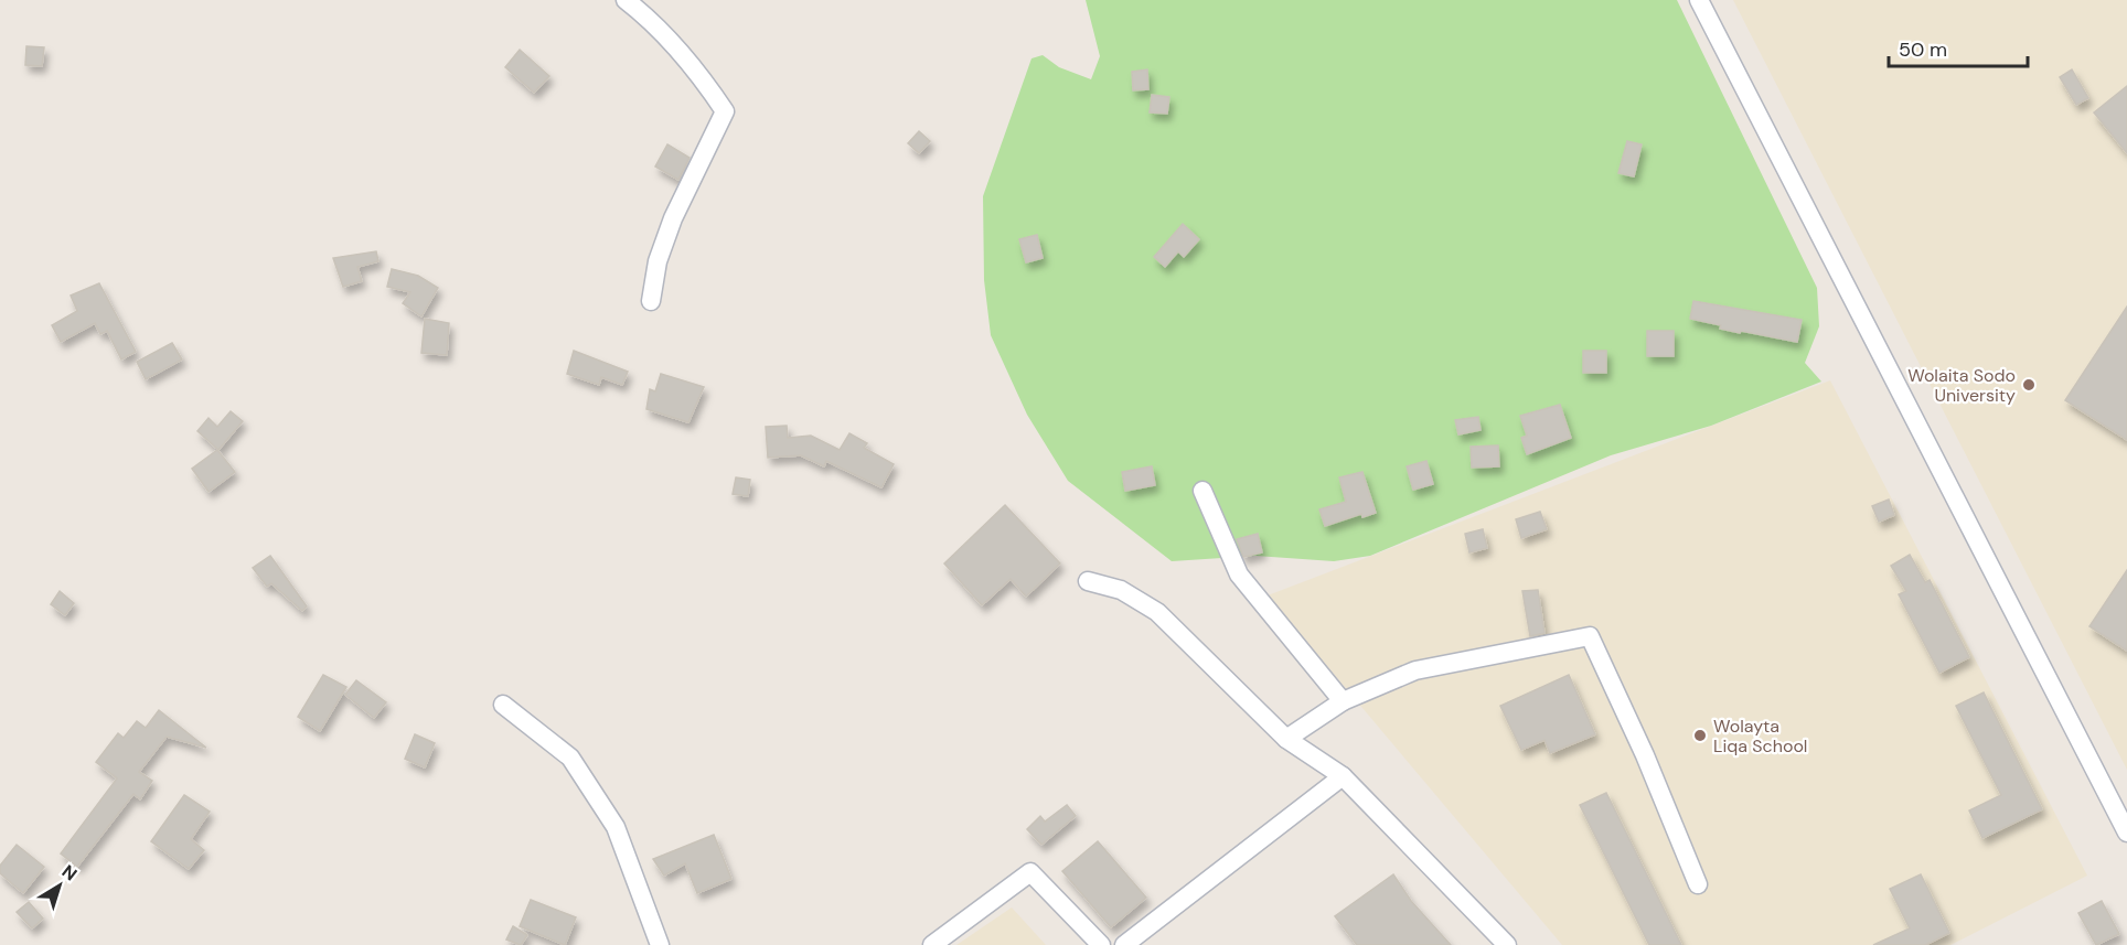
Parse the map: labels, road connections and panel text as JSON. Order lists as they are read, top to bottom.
{
  "places": ["Wolaita Sodo University", "Wolayta Liqa School"],
  "scale_bar": "50 m",
  "north": "top right"
}
